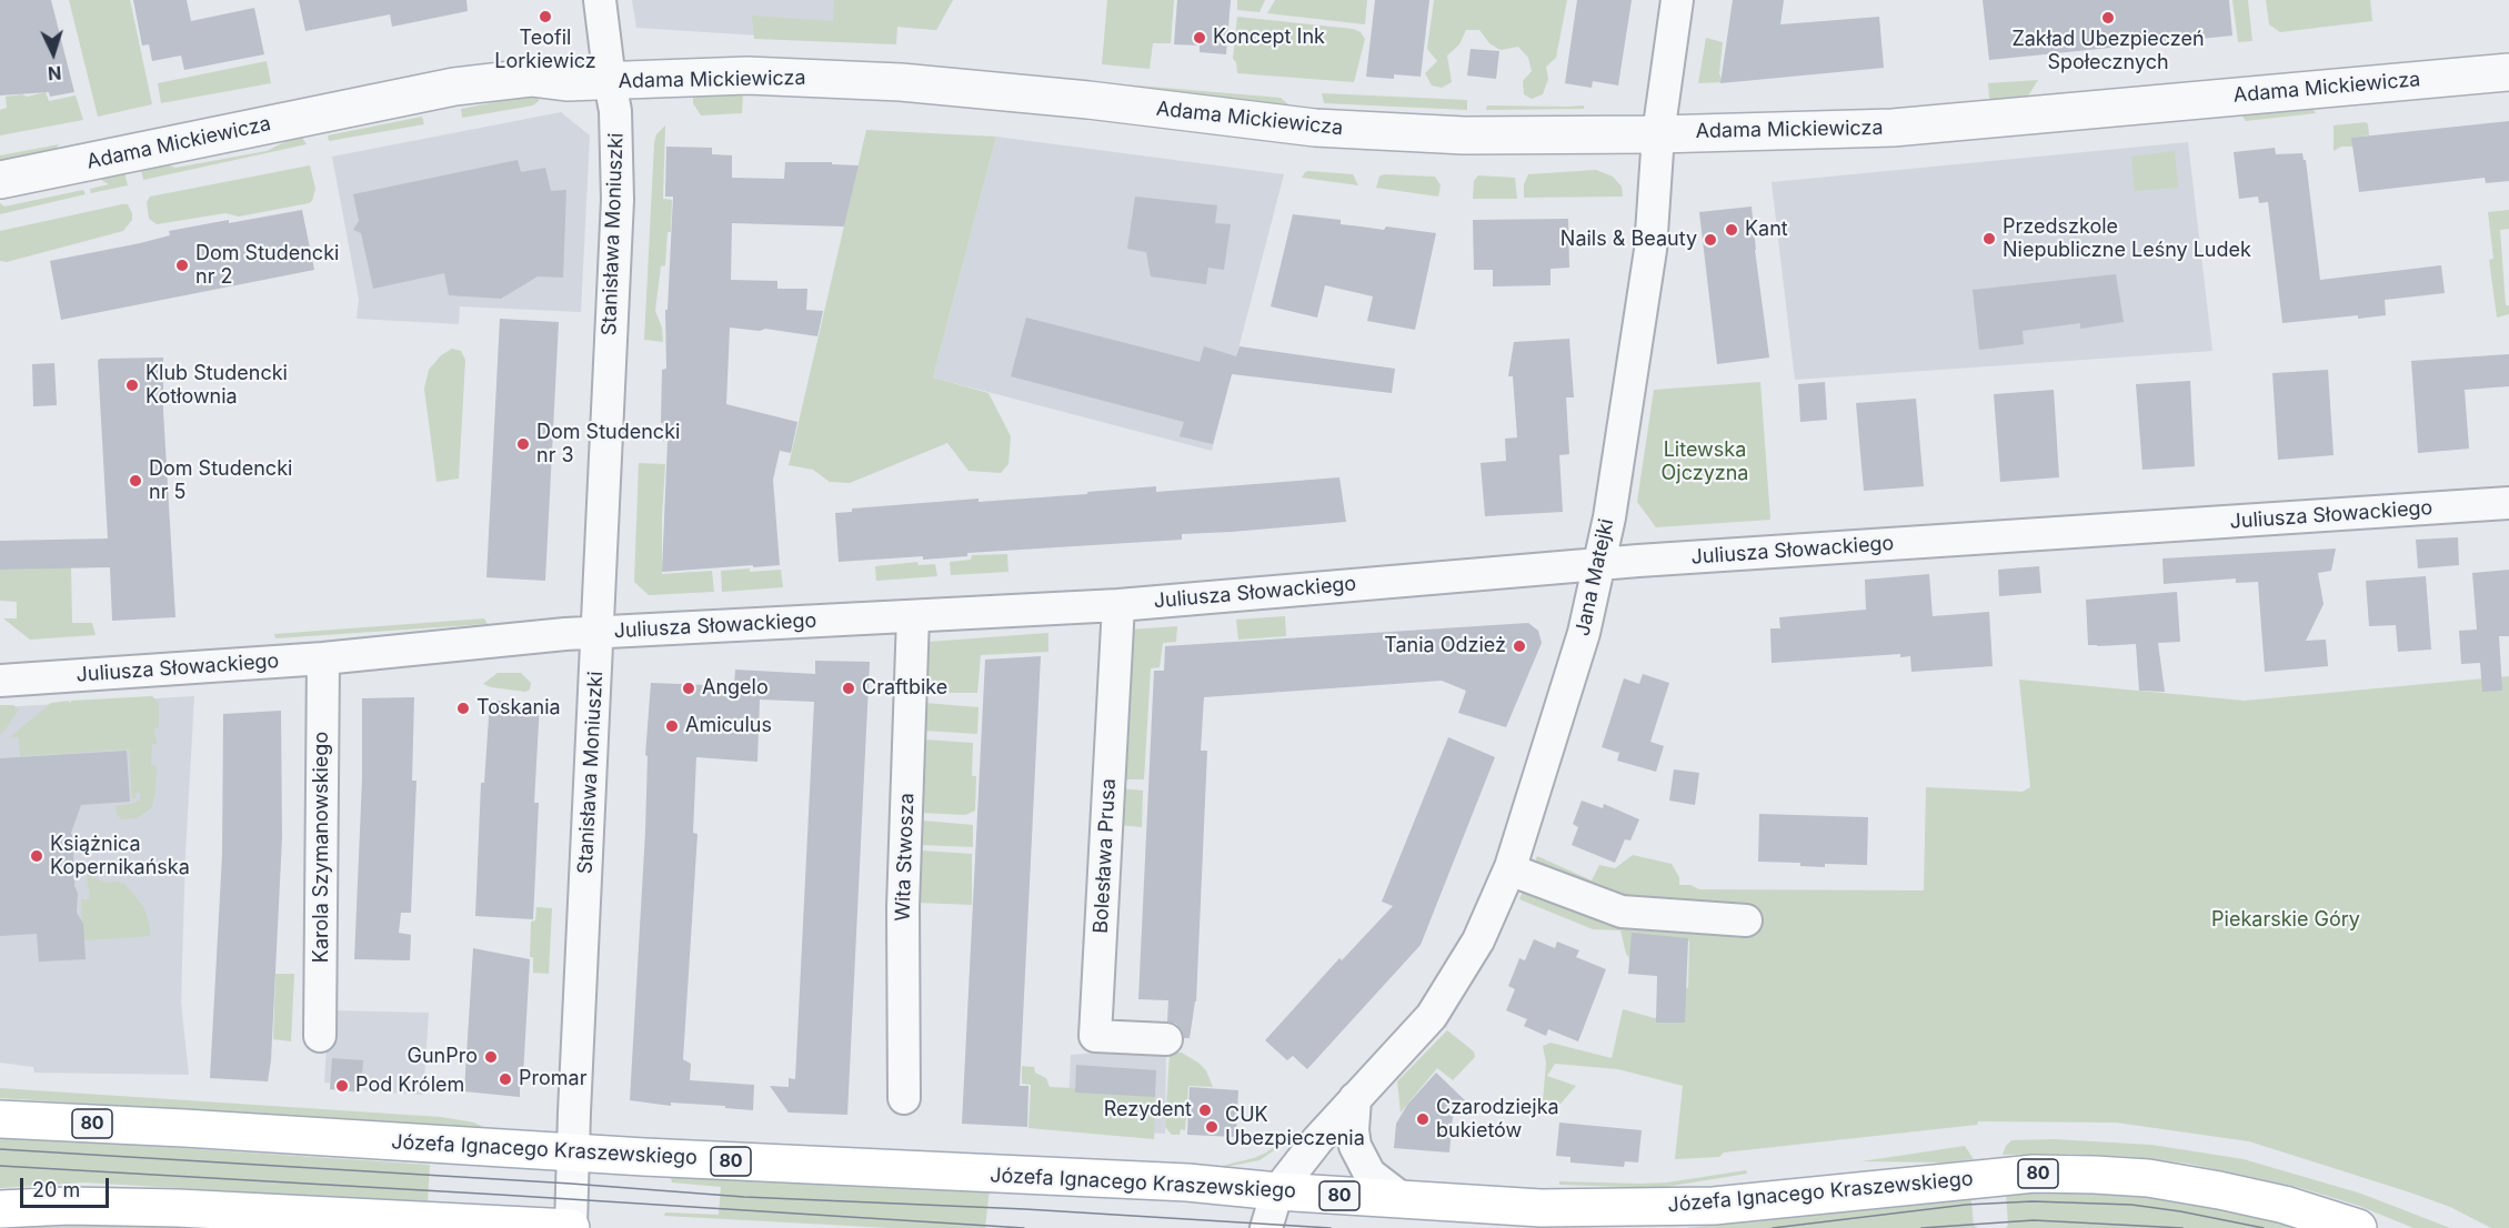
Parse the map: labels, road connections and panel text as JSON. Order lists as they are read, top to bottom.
{
  "streets": {
    "main road": ["80", "Józefa Ignacego Kraszewskiego"],
    "street": [
      "Adama Mickiewicza",
      "Stanisława Moniuszki",
      "Juliusza Słowackiego",
      "Jana Matejki",
      "Karola Szymanowskiego",
      "Bolesława Prusa",
      "Wita Stwosza"
    ]
  },
  "crossings": [
    ["Adama Mickiewicza", "Stanisława Moniuszki"],
    ["Adama Mickiewicza", "Jana Matejki"],
    ["Stanisława Moniuszki", "Juliusza Słowackiego"],
    ["Stanisława Moniuszki", "Józefa Ignacego Kraszewskiego"],
    ["Juliusza Słowackiego", "Jana Matejki"],
    ["Juliusza Słowackiego", "Karola Szymanowskiego"],
    ["Juliusza Słowackiego", "Bolesława Prusa"],
    ["Juliusza Słowackiego", "Wita Stwosza"],
    ["Jana Matejki", "Józefa Ignacego Kraszewskiego"]
  ],
  "parks": ["Litewska Ojczyzna", "Piekarskie Góry"],
  "places": [
    "Teofil Lorkiewicz",
    "Zakład Ubezpieczeń Społecznych",
    "Koncept Ink",
    "Kant",
    "Przedszkole Niepubliczne Leśny Ludek",
    "Nails & Beauty",
    "Dom Studencki nr 2",
    "Klub Studencki Kotłownia",
    "Dom Studencki nr 3",
    "Dom Studencki nr 5",
    "Tania Odzież",
    "Angelo",
    "Craftbike",
    "Toskania",
    "Amiculus",
    "Książnica Kopernikańska",
    "GunPro",
    "Promar",
    "Pod Królem",
    "Rezydent",
    "Czarodziejka bukietów",
    "CUK Ubezpieczenia"
  ],
  "scale_bar": "20 m",
  "north": "bottom"
}
